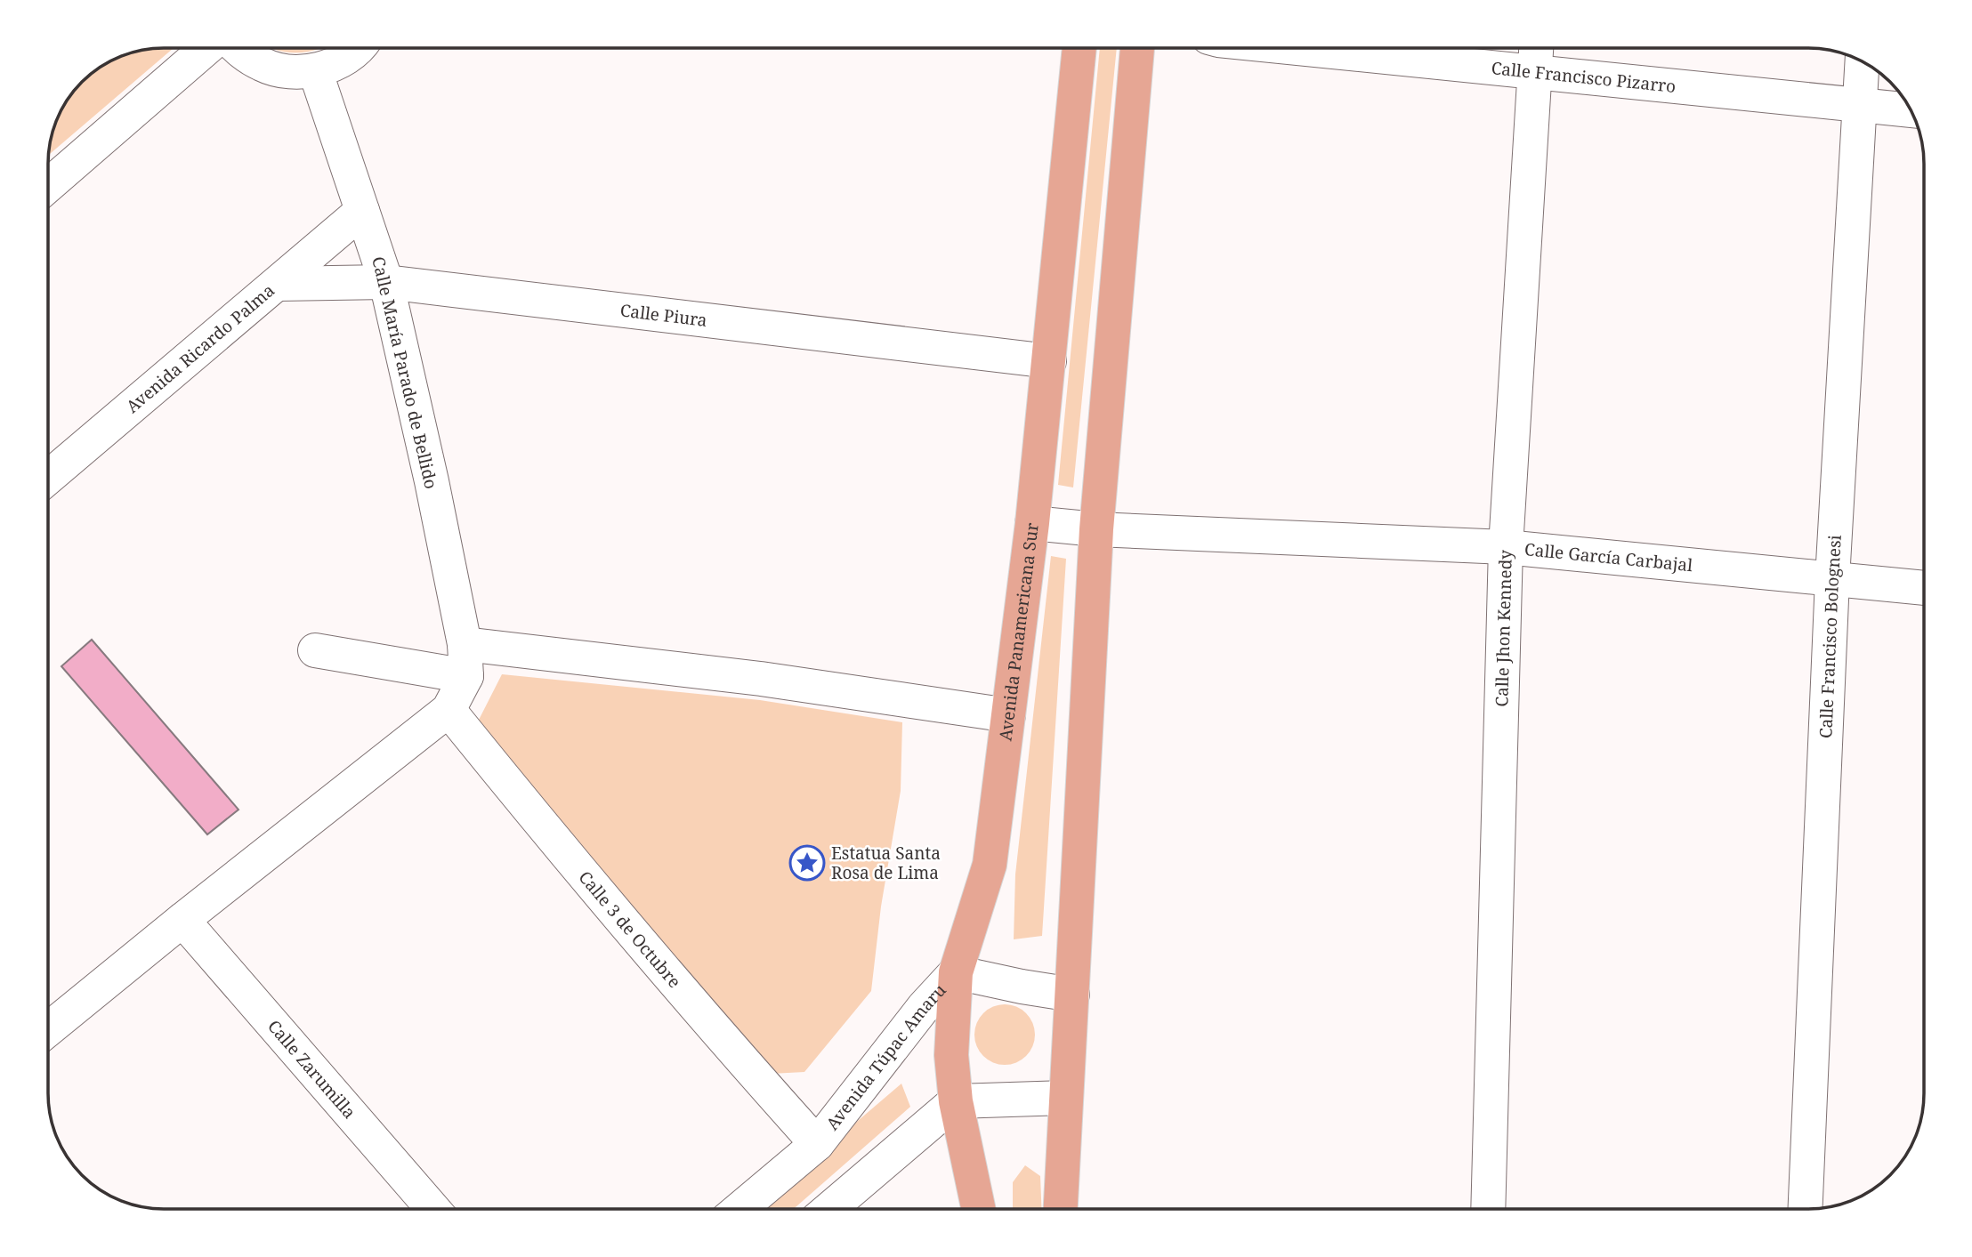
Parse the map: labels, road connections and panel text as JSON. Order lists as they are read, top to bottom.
{
  "streets": {
    "main road": ["Avenida Panamericana Sur"],
    "street": [
      "Calle Francisco Pizarro",
      "Calle Piura",
      "Avenida Ricardo Palma",
      "Calle María Parado de Bellido",
      "Calle García Carbajal",
      "Calle Jhon Kennedy",
      "Calle Francisco Bolognesi",
      "Calle 3 de Octubre",
      "Avenida Túpac Amaru",
      "Calle Zarumilla"
    ]
  },
  "crossings": [
    ["Calle Francisco Pizarro", "Calle Jhon Kennedy"],
    ["Calle Francisco Pizarro", "Calle Francisco Bolognesi"],
    ["Calle Piura", "Avenida Ricardo Palma"],
    ["Calle Piura", "Calle María Parado de Bellido"],
    ["Calle Piura", "Avenida Panamericana Sur"],
    ["Avenida Ricardo Palma", "Calle María Parado de Bellido"],
    ["Calle García Carbajal", "Calle Jhon Kennedy"],
    ["Calle García Carbajal", "Avenida Panamericana Sur"],
    ["Calle García Carbajal", "Calle Francisco Bolognesi"],
    ["Avenida Panamericana Sur", "Avenida Túpac Amaru"],
    ["Calle 3 de Octubre", "Avenida Túpac Amaru"]
  ],
  "places": {
    "place": ["Estatua Santa Rosa de Lima"]
  }
}
